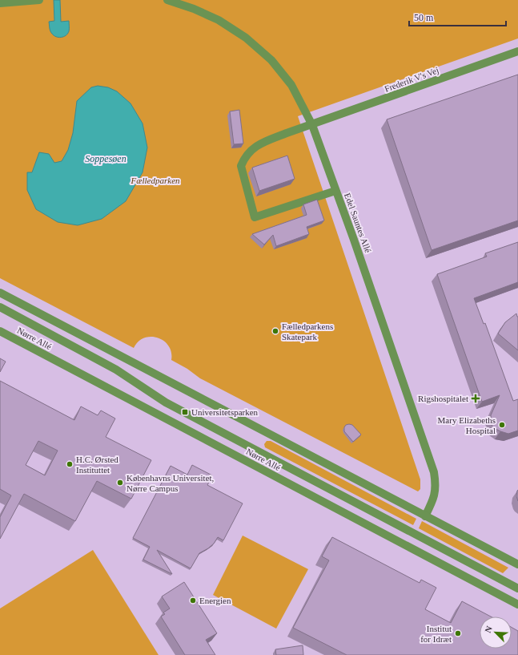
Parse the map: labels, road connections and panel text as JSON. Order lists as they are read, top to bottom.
{
  "streets": {
    "street": ["Frederik V's Vej", "Edel Sauntes Allé", "Nørre Allé"]
  },
  "crossings": [
    ["Frederik V's Vej", "Edel Sauntes Allé"]
  ],
  "water": ["Soppesøen"],
  "parks": ["Fælledparken"],
  "places": {
    "other": [
      "Fælledparkens Skatepark",
      "Mary Elizabeths Hospital",
      "H.C. Ørsted Instituttet",
      "Københavns Universitet, Nørre Campus",
      "Energien",
      "Institut for Idræt"
    ],
    "health": ["Rigshospitalet"],
    "transit": ["Universitetsparken"]
  },
  "scale_bar": "50 m",
  "north": "top left"
}
